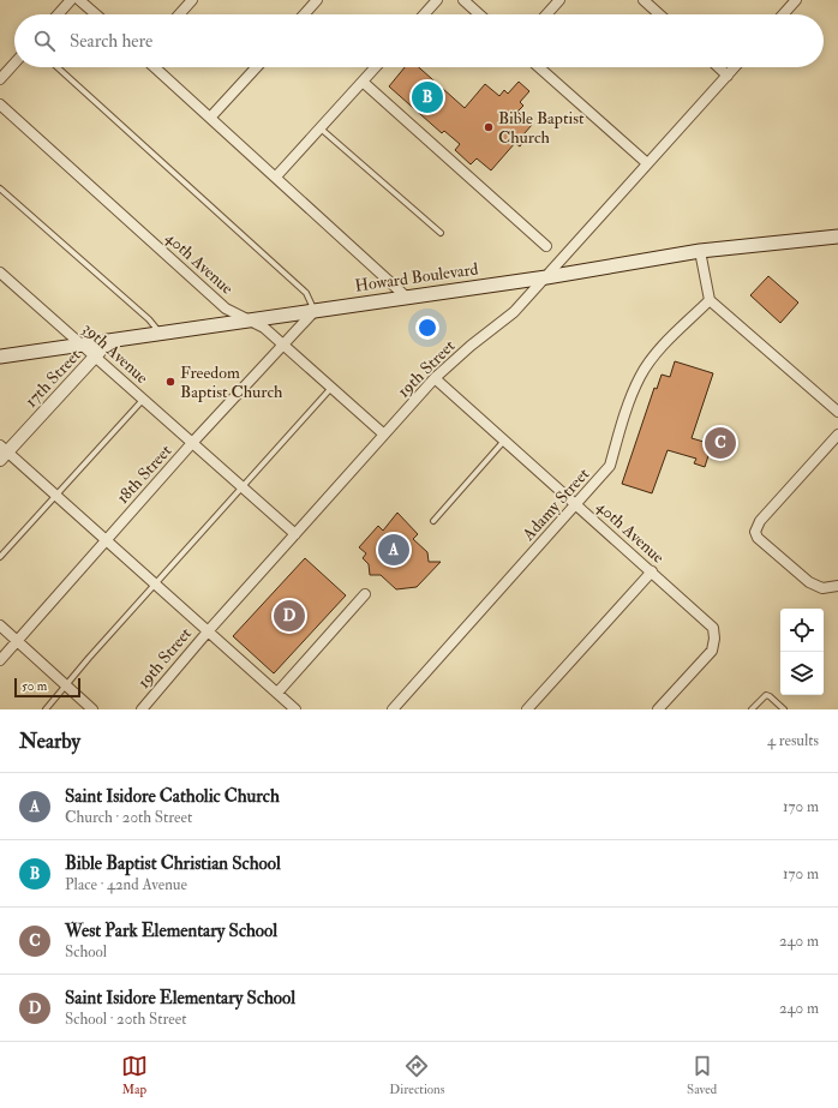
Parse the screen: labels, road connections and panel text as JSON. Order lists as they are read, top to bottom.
{
  "streets": {
    "main road": ["Howard Boulevard"],
    "street": [
      "40th Avenue",
      "39th Avenue",
      "19th Street",
      "17th Street",
      "18th Street",
      "Adamy Street"
    ]
  },
  "crossings": [
    ["40th Avenue", "Howard Boulevard"],
    ["40th Avenue", "19th Street"],
    ["40th Avenue", "18th Street"],
    ["40th Avenue", "Adamy Street"],
    ["Howard Boulevard", "39th Avenue"],
    ["Howard Boulevard", "19th Street"],
    ["Howard Boulevard", "17th Street"],
    ["Howard Boulevard", "18th Street"],
    ["39th Avenue", "19th Street"],
    ["39th Avenue", "17th Street"],
    ["39th Avenue", "18th Street"]
  ],
  "places": ["Bible Baptist Church", "Freedom Baptist Church"],
  "scale_bar": "50 m",
  "page": {
    "search": "Search here",
    "pins": [
      "B",
      "C",
      "A",
      "D"
    ],
    "scale": "50 m",
    "heading": ["Nearby", "4 results"],
    "list": [
      {
        "mark": "A",
        "name": "Saint Isidore Catholic Church",
        "note": "Church · 20th Street",
        "value": "170 m"
      },
      {
        "mark": "B",
        "name": "Bible Baptist Christian School",
        "note": "Place · 42nd Avenue",
        "value": "170 m"
      },
      {
        "mark": "C",
        "name": "West Park Elementary School",
        "note": "School",
        "value": "240 m"
      },
      {
        "mark": "D",
        "name": "Saint Isidore Elementary School",
        "note": "School · 20th Street",
        "value": "240 m"
      }
    ],
    "nav": ["Map", "Directions", "Saved"]
  }
}
